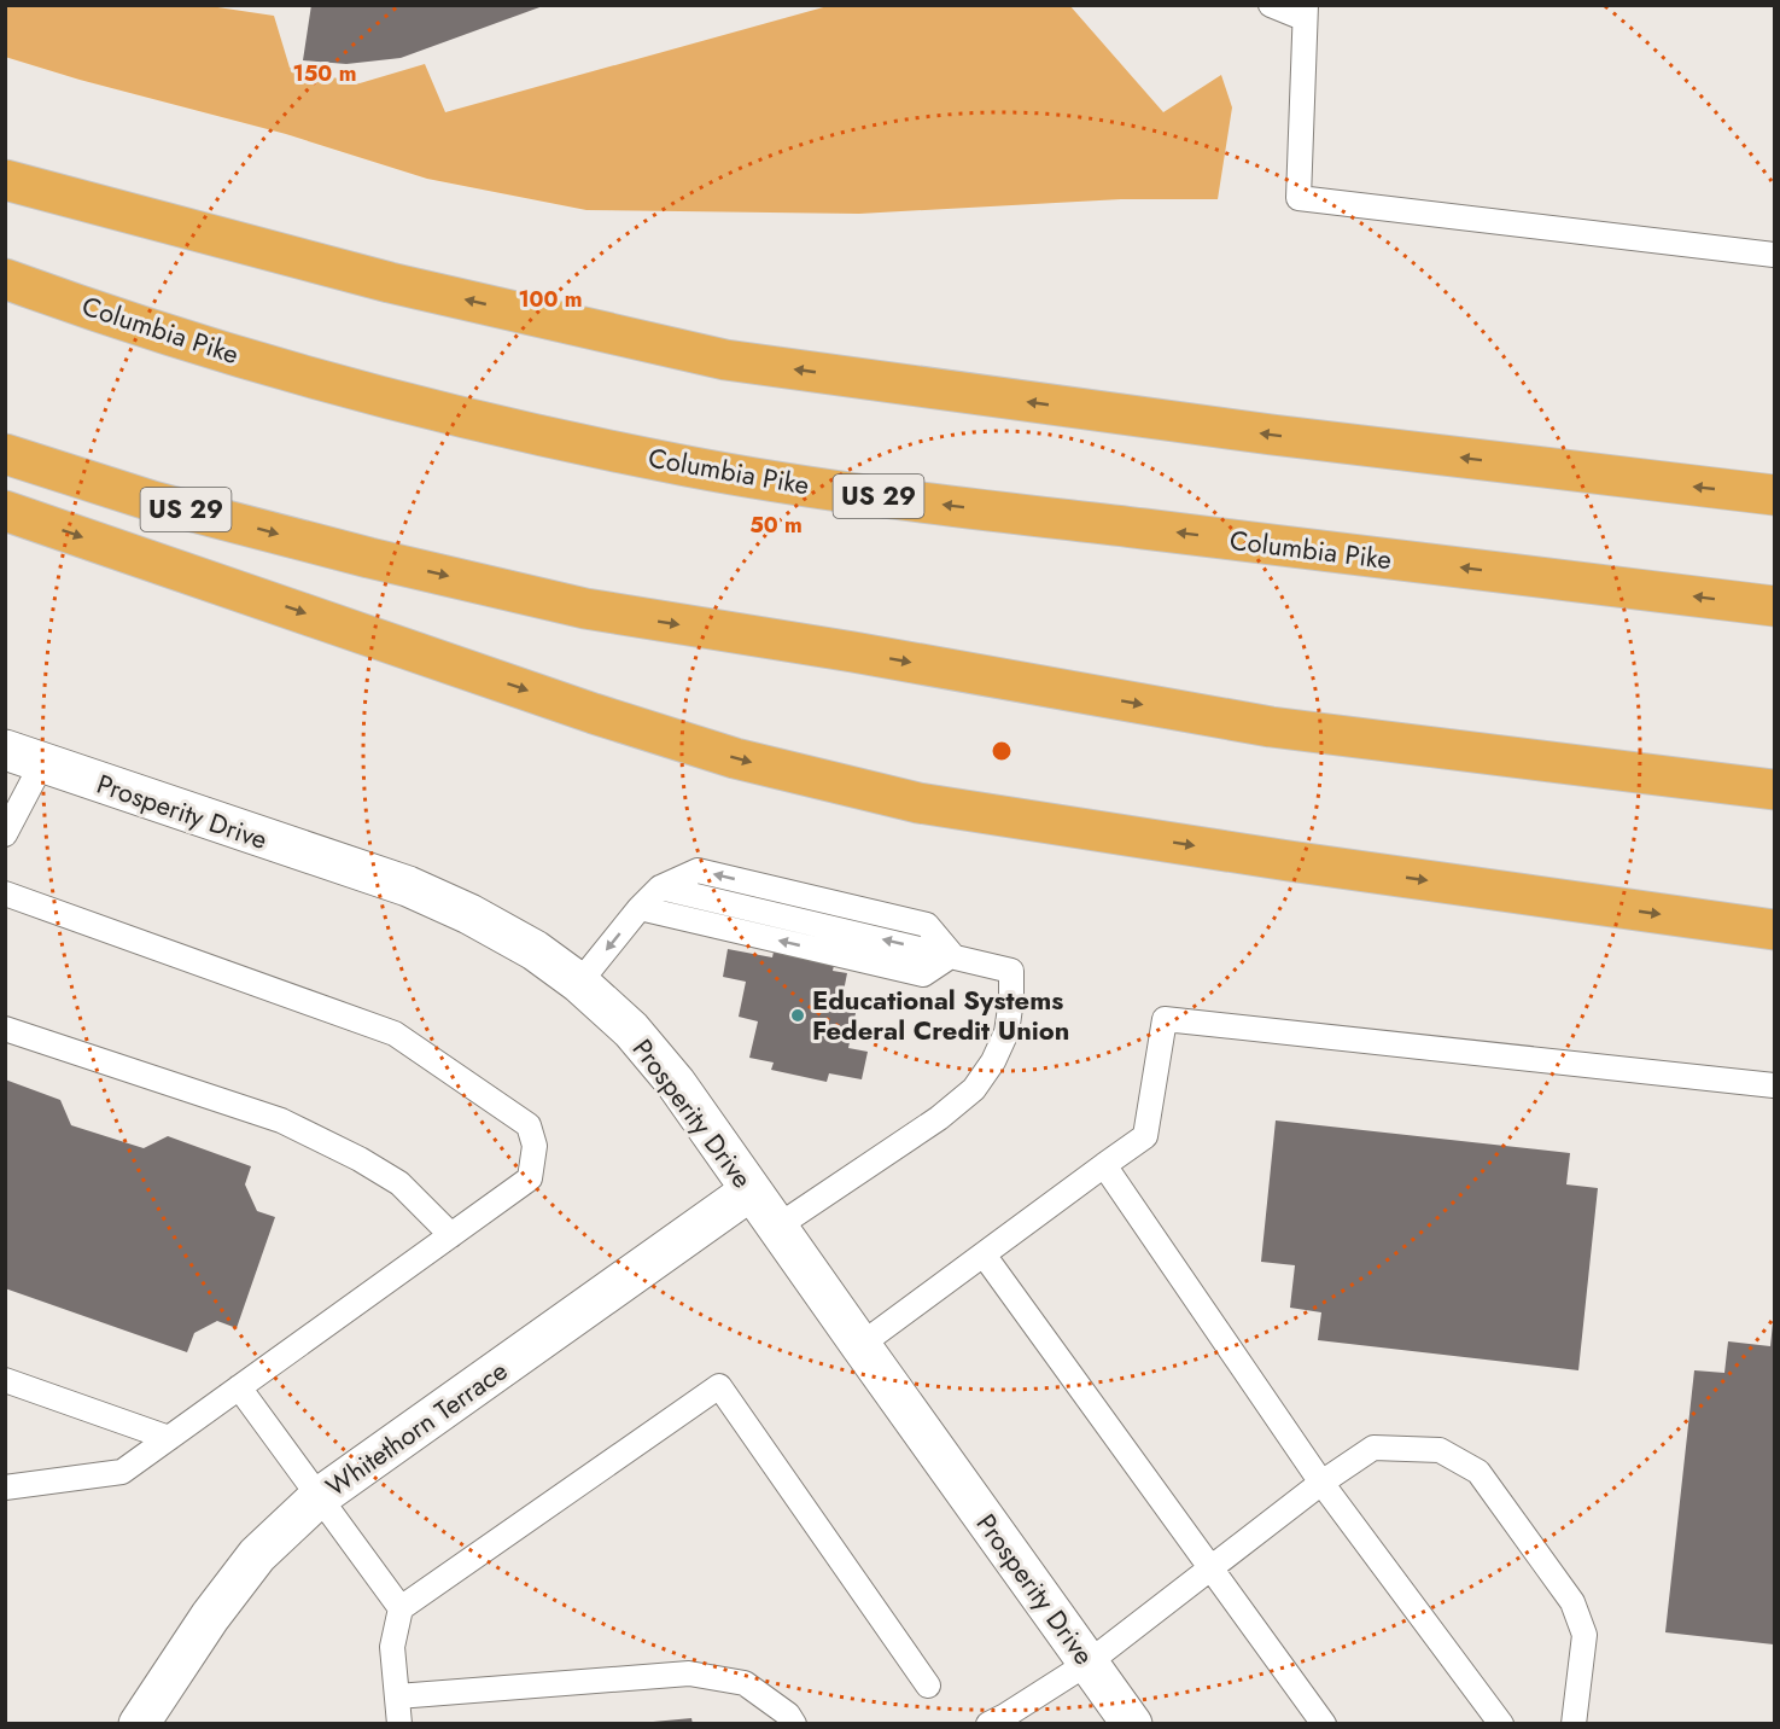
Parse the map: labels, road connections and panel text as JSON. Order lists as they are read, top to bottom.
{
  "streets": {
    "highway": ["Columbia Pike", "US 29"],
    "street": ["Prosperity Drive", "Whitethorn Terrace"]
  },
  "crossings": [
    ["Prosperity Drive", "Whitethorn Terrace"]
  ],
  "places": ["Educational Systems Federal Credit Union"],
  "rings": ["150 m", "100 m", "50 m"]
}
